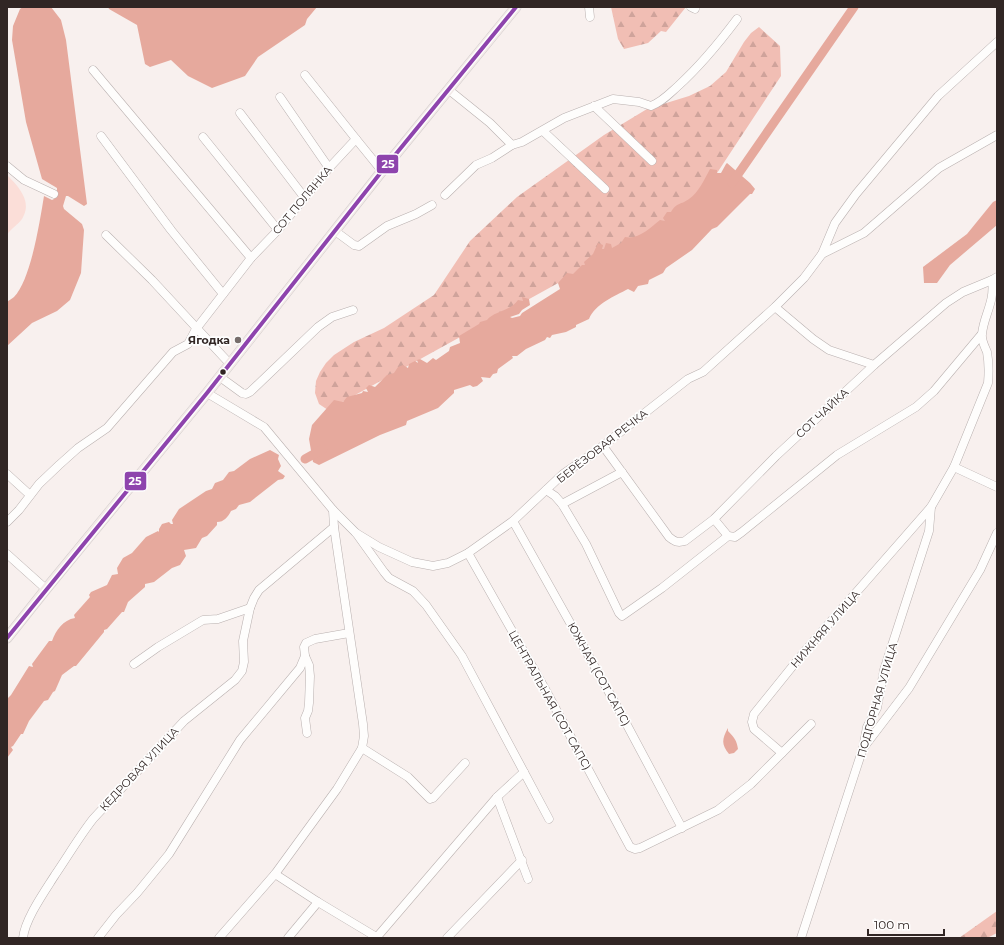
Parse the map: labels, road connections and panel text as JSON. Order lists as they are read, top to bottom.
{
  "streets": {
    "street": [
      "СОТ ПОЛЯНКА",
      "СОТ ЧАЙКА",
      "БЕРЁЗОВАЯ РЕЧКА",
      "НИЖНЯЯ УЛИЦА",
      "ЮЖНАЯ (СОТ САПС)",
      "ЦЕНТРАЛЬНАЯ (СОТ САПС)",
      "ПОДГОРНАЯ УЛИЦА",
      "КЕДРОВАЯ УЛИЦА"
    ]
  },
  "crossings": [
    ["СОТ ЧАЙКА", "БЕРЁЗОВАЯ РЕЧКА"],
    ["БЕРЁЗОВАЯ РЕЧКА", "ЮЖНАЯ (СОТ САПС)"],
    ["БЕРЁЗОВАЯ РЕЧКА", "ЦЕНТРАЛЬНАЯ (СОТ САПС)"],
    ["НИЖНЯЯ УЛИЦА", "ПОДГОРНАЯ УЛИЦА"],
    ["ЮЖНАЯ (СОТ САПС)", "ЦЕНТРАЛЬНАЯ (СОТ САПС)"]
  ],
  "places": ["Ягодка"],
  "lines": ["transit line 25"],
  "scale_bar": "100 m"
}
